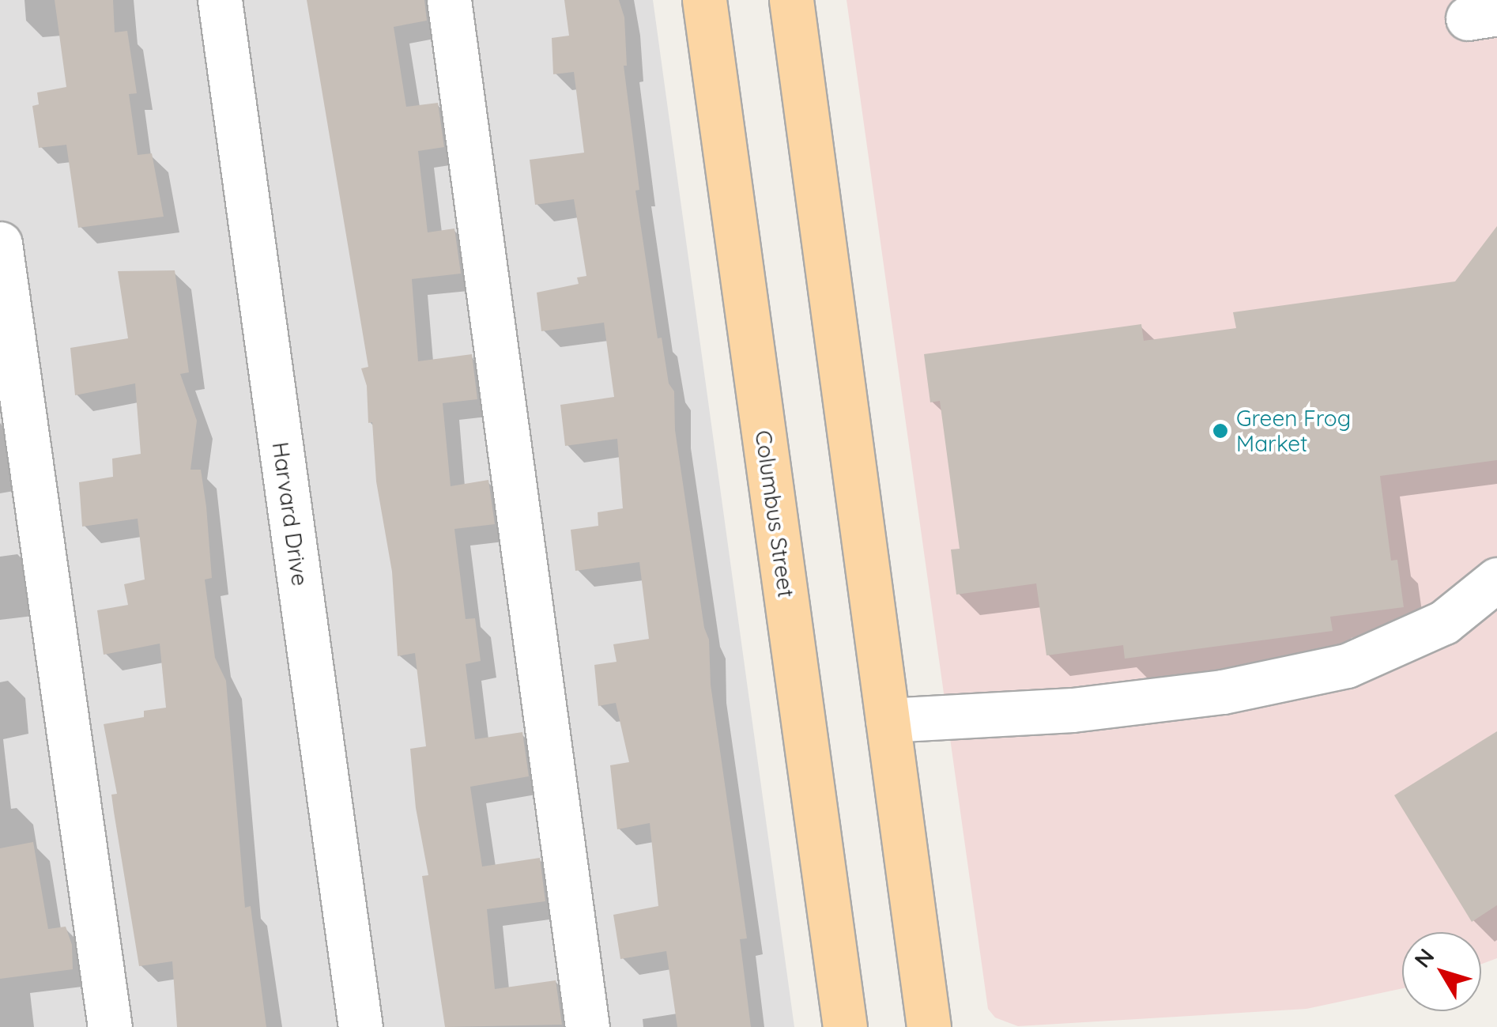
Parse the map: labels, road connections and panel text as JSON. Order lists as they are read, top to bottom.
{
  "streets": {
    "main road": ["Columbus Street"],
    "street": ["Harvard Drive"]
  },
  "places": ["Green Frog Market"],
  "north": "top left"
}
